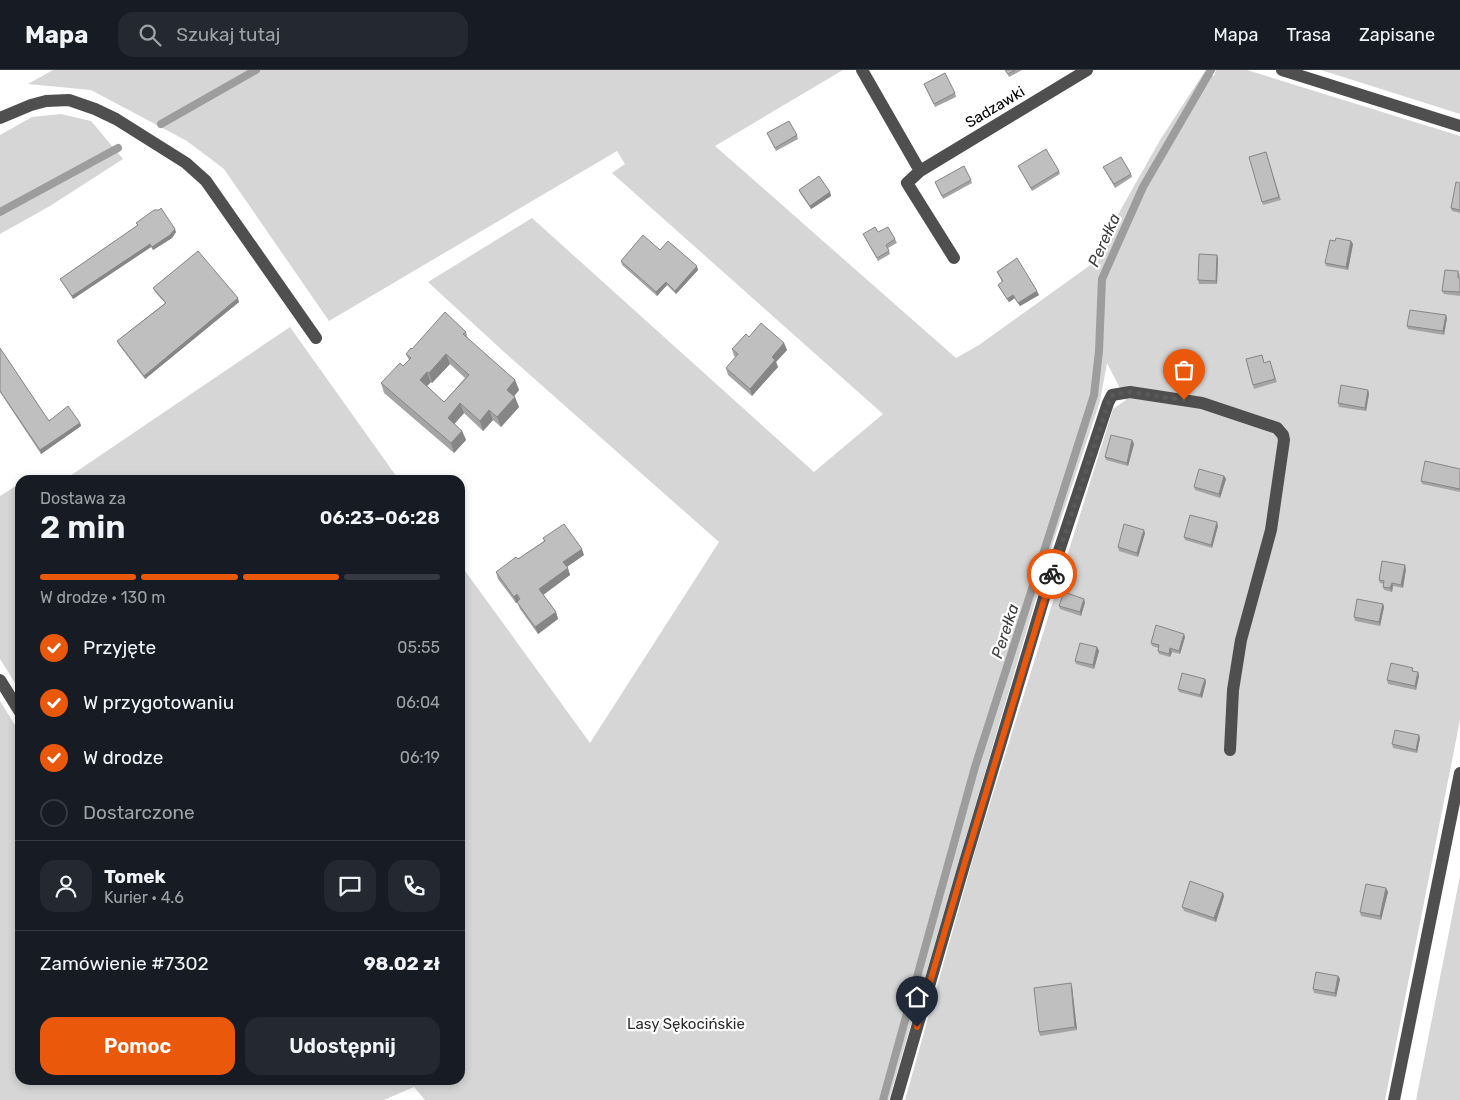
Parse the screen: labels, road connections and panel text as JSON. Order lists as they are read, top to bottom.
{
  "streets": {
    "street": ["Sadzawki"]
  },
  "water": ["Perełka"],
  "parks": ["Lasy Sękocińskie"],
  "page": {
    "header": "Mapa",
    "search": "Szukaj tutaj",
    "nav": ["Mapa", "Trasa", "Zapisane"],
    "heading": ["2 min", "Dostawa za", "06:23–06:28"],
    "panel": [
      "Tomek",
      "Kurier · 4.6",
      "Zamówienie #7302",
      "98.02 zł"
    ],
    "bar": "W drodze · 130 m",
    "list": [
      ["Przyjęte", "05:55"],
      ["W przygotowaniu", "06:04"],
      ["W drodze", "06:19"],
      "Dostarczone"
    ],
    "buttons": ["Pomoc", "Udostępnij"]
  }
}
